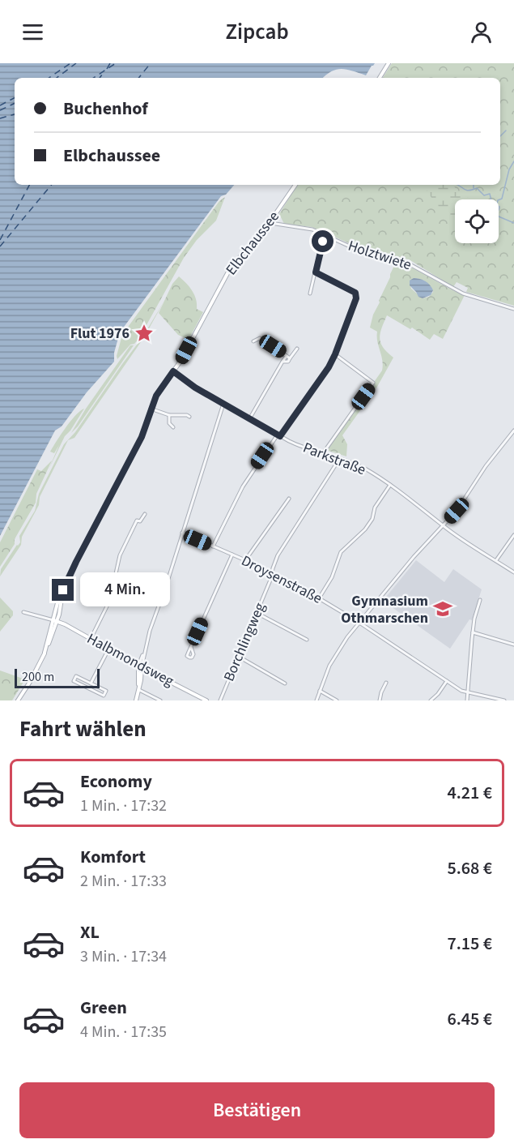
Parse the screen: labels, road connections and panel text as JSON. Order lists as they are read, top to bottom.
{
  "streets": {
    "main road": ["Elbchaussee", "Halbmondsweg"],
    "street": [
      "Holztwiete",
      "Parkstraße",
      "Droysenstraße",
      "Borchlingweg"
    ]
  },
  "crossings": [
    ["Elbchaussee", "Holztwiete"],
    ["Elbchaussee", "Parkstraße"],
    ["Elbchaussee", "Halbmondsweg"],
    ["Parkstraße", "Borchlingweg"],
    ["Droysenstraße", "Borchlingweg"]
  ],
  "places": {
    "place": ["Flut 1976"],
    "school or university": ["Gymnasium Othmarschen"]
  },
  "scale_bar": "200 m",
  "page": {
    "header": "Zipcab",
    "banner": ["Buchenhof", "Elbchaussee"],
    "bubble": "4 Min.",
    "scale": "200 m",
    "heading": "Fahrt wählen",
    "list": [
      {
        "name": "Economy",
        "note": "1 Min. · 17:32",
        "value": "4.21 €"
      },
      {
        "name": "Komfort",
        "note": "2 Min. · 17:33",
        "value": "5.68 €"
      },
      {
        "name": "XL",
        "note": "3 Min. · 17:34",
        "value": "7.15 €"
      },
      {
        "name": "Green",
        "note": "4 Min. · 17:35",
        "value": "6.45 €"
      }
    ],
    "buttons": "Bestätigen"
  }
}
